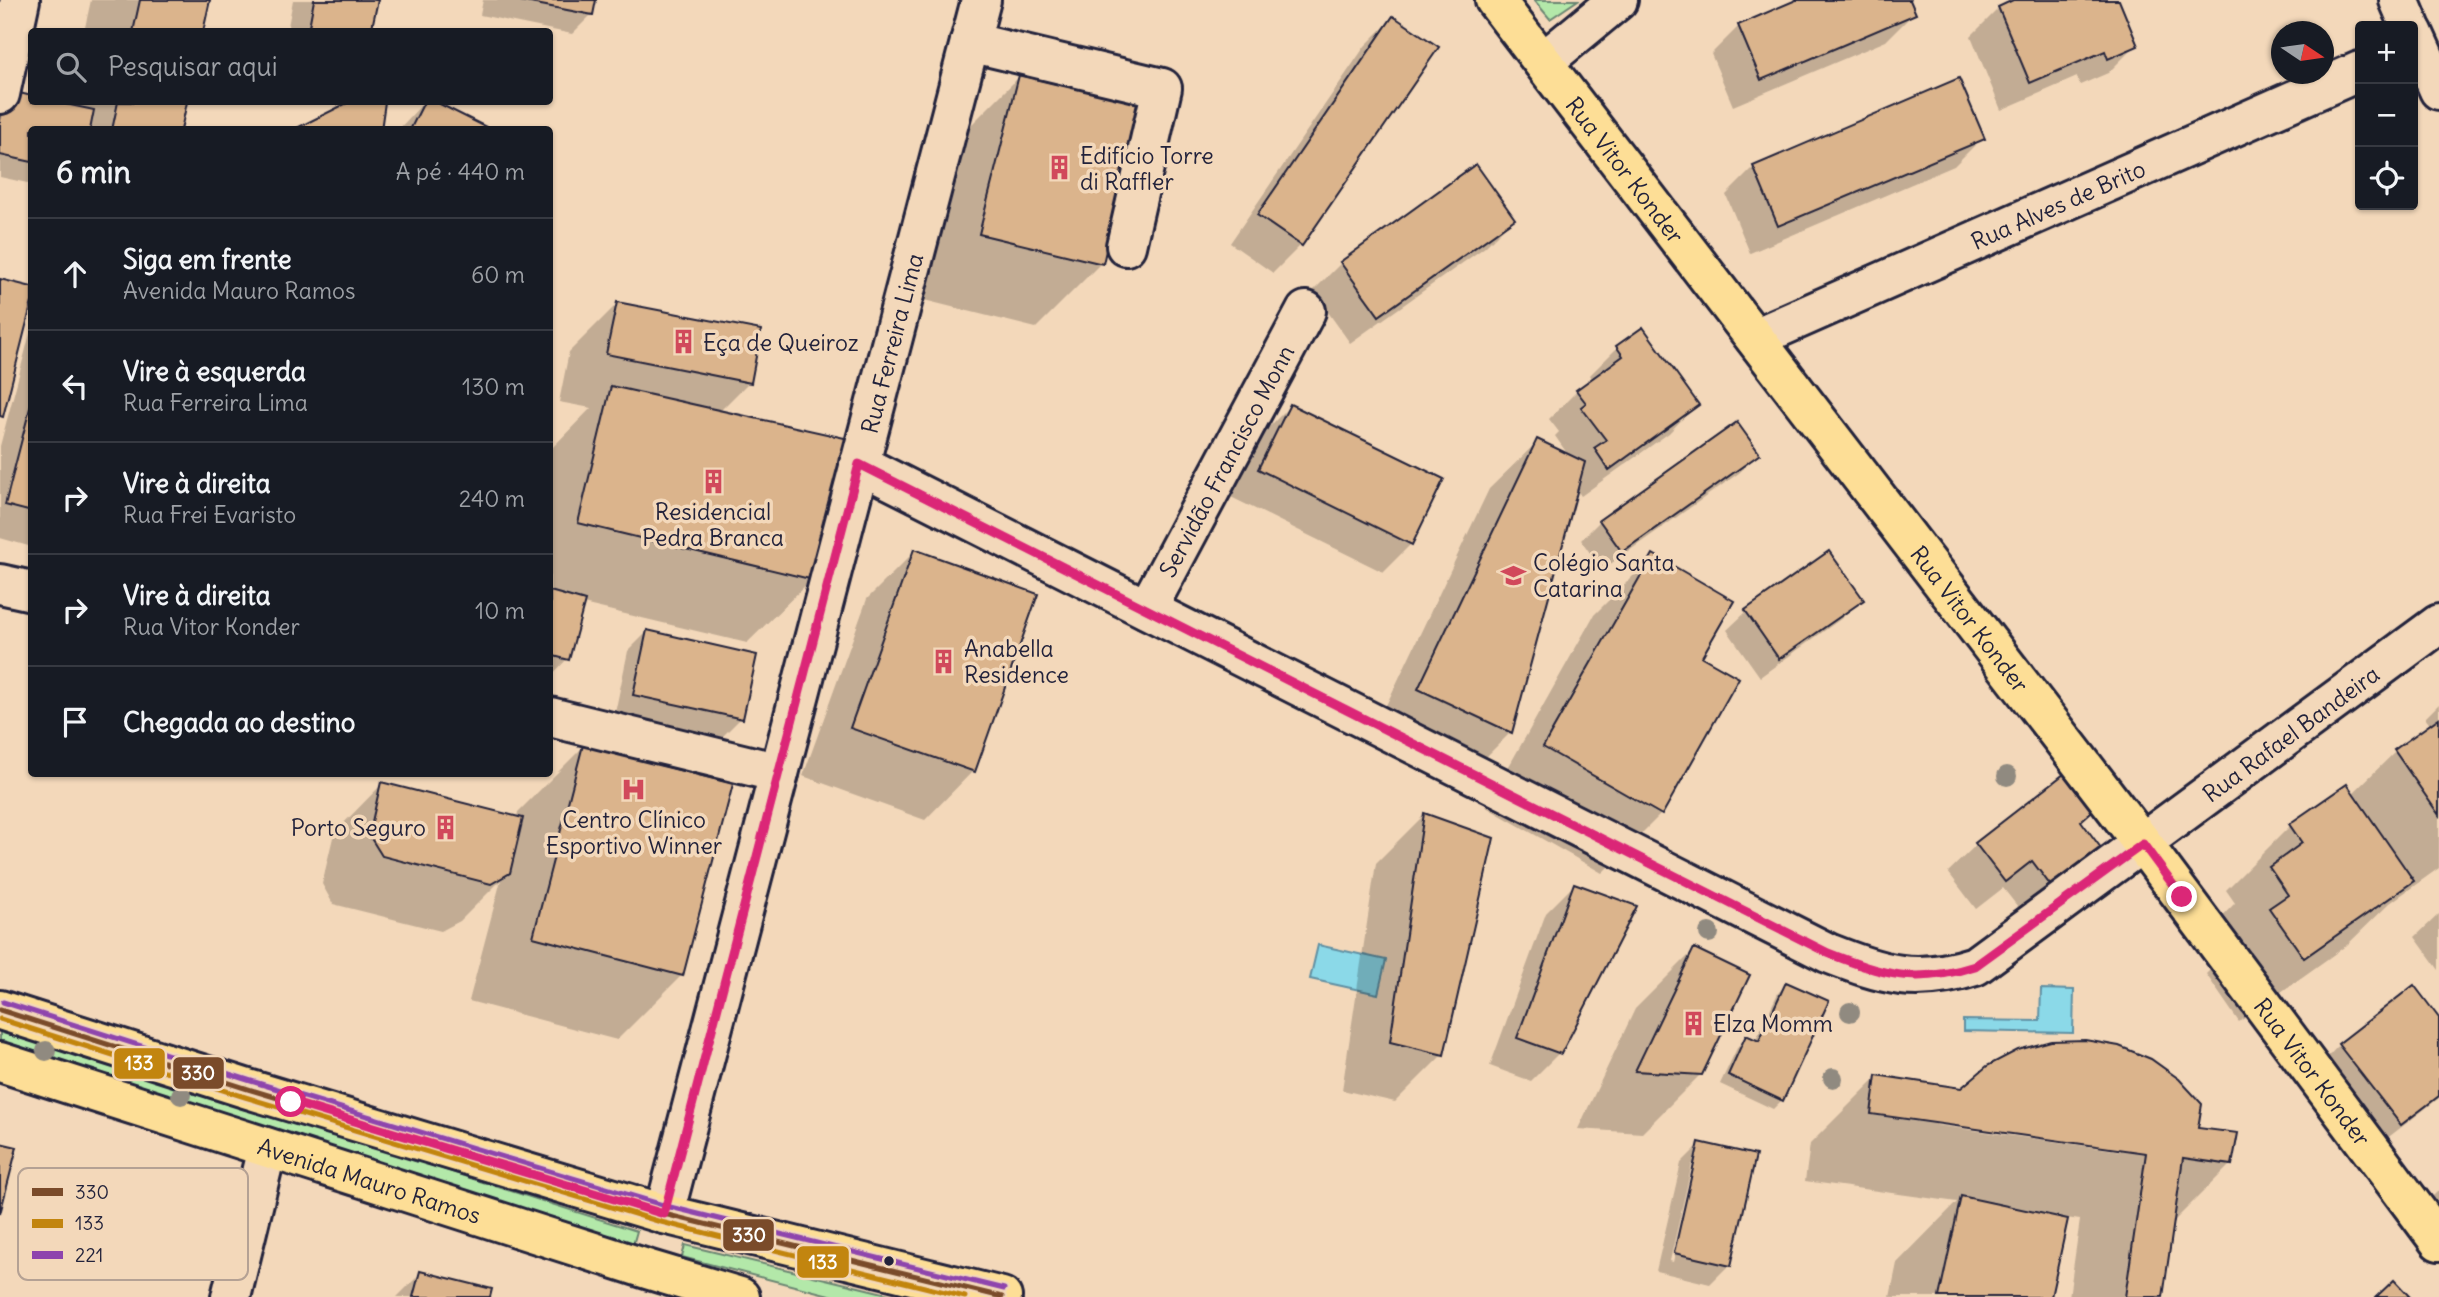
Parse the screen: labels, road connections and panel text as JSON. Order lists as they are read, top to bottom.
{
  "streets": {
    "main road": ["Rua Vitor Konder", "Avenida Mauro Ramos"],
    "street": [
      "Rua Alves de Brito",
      "Rua Ferreira Lima",
      "Servidão Francisco Monn",
      "Rua Rafael Bandeira"
    ]
  },
  "crossings": [
    ["Rua Vitor Konder", "Rua Alves de Brito"],
    ["Rua Vitor Konder", "Rua Rafael Bandeira"],
    ["Rua Ferreira Lima", "Rua Rafael Bandeira"],
    ["Servidão Francisco Monn", "Rua Rafael Bandeira"]
  ],
  "places": {
    "building": [
      "Edifício Torre di Raffler",
      "Eça de Queiroz",
      "Residencial Pedra Branca",
      "Anabella Residence",
      "Porto Seguro",
      "Elza Momm"
    ],
    "school or university": ["Colégio Santa Catarina"],
    "hospital": ["Centro Clínico Esportivo Winner"]
  },
  "lines": ["transit line 221", "transit line 330", "transit line 133"],
  "legend": ["330", "133", "221"],
  "north": "right",
  "page": {
    "map_buttons": ["+", "−"],
    "search": "Pesquisar aqui",
    "heading": ["6 min", "A pé · 440 m"],
    "list": [
      ["Siga em frente", "Avenida Mauro Ramos", "60 m"],
      ["Vire à esquerda", "Rua Ferreira Lima", "130 m"],
      ["Vire à direita", "Rua Frei Evaristo", "240 m"],
      ["Vire à direita", "Rua Vitor Konder", "10 m"],
      "Chegada ao destino"
    ]
  }
}
